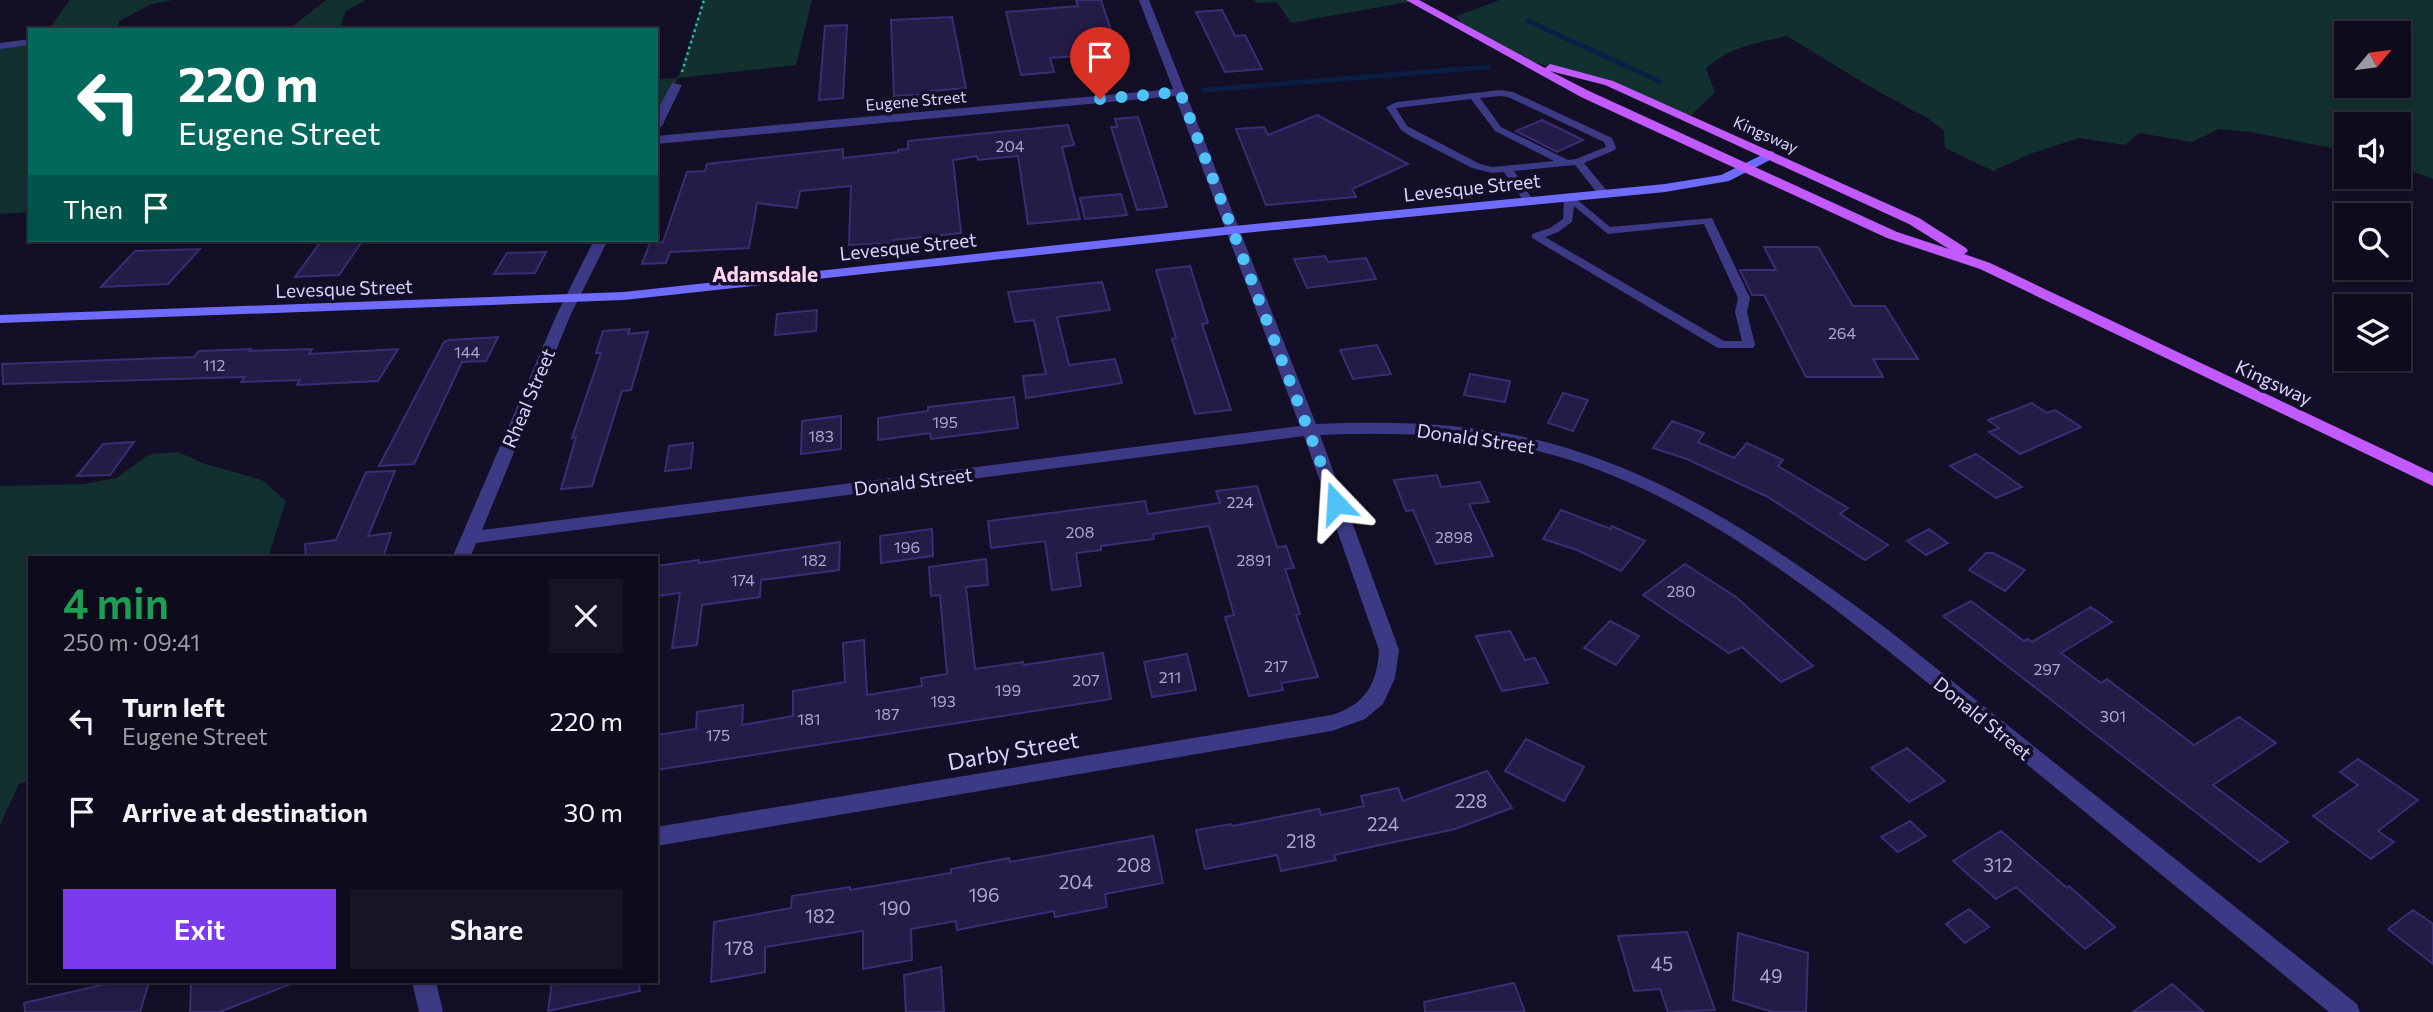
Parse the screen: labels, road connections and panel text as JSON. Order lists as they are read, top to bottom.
{
  "streets": {
    "main road": ["Kingsway"],
    "street": [
      "Eugene Street",
      "Levesque Street",
      "Rheal Street",
      "Donald Street",
      "Darby Street"
    ]
  },
  "crossings": [
    ["Kingsway", "Levesque Street"],
    ["Levesque Street", "Rheal Street"],
    ["Rheal Street", "Donald Street"],
    ["Donald Street", "Darby Street"]
  ],
  "districts": ["Adamsdale"],
  "house_numbers": [
    "204",
    "264",
    "144",
    "112",
    "195",
    "183",
    "224",
    "208",
    "2898",
    "196",
    "182",
    "2891",
    "174",
    "280",
    "217",
    "297",
    "211",
    "207",
    "199",
    "193",
    "187",
    "301",
    "181",
    "175",
    "228",
    "224",
    "218",
    "208",
    "312",
    "204",
    "196",
    "190",
    "182",
    "178",
    "45",
    "49"
  ],
  "north": "top right",
  "page": {
    "turn": ["220 m", "Eugene Street"],
    "then": "Then",
    "heading": ["4 min", "250 m · 09:41"],
    "list": [
      {
        "name": "Turn left",
        "note": "Eugene Street",
        "value": "220 m"
      },
      {
        "name": "Arrive at destination",
        "value": "30 m"
      }
    ],
    "buttons": ["Exit", "Share"]
  }
}
